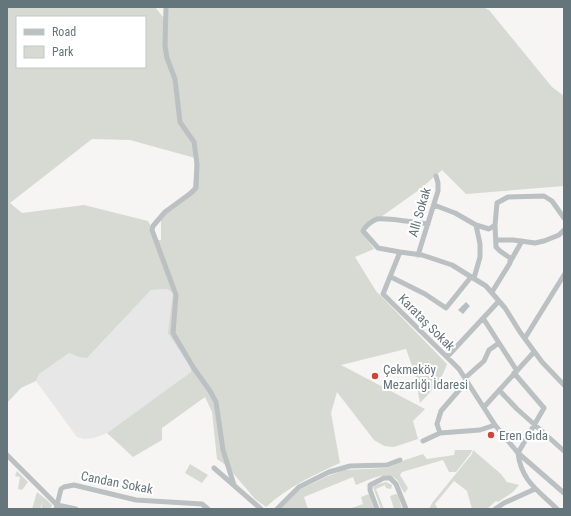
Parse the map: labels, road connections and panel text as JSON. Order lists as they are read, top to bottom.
{
  "streets": {
    "street": ["Allı Sokak", "Karataş Sokak", "Candan Sokak"]
  },
  "places": ["Çekmeköy Mezarlığı İdaresi", "Eren Gıda"],
  "legend": ["Road", "Park"]
}
